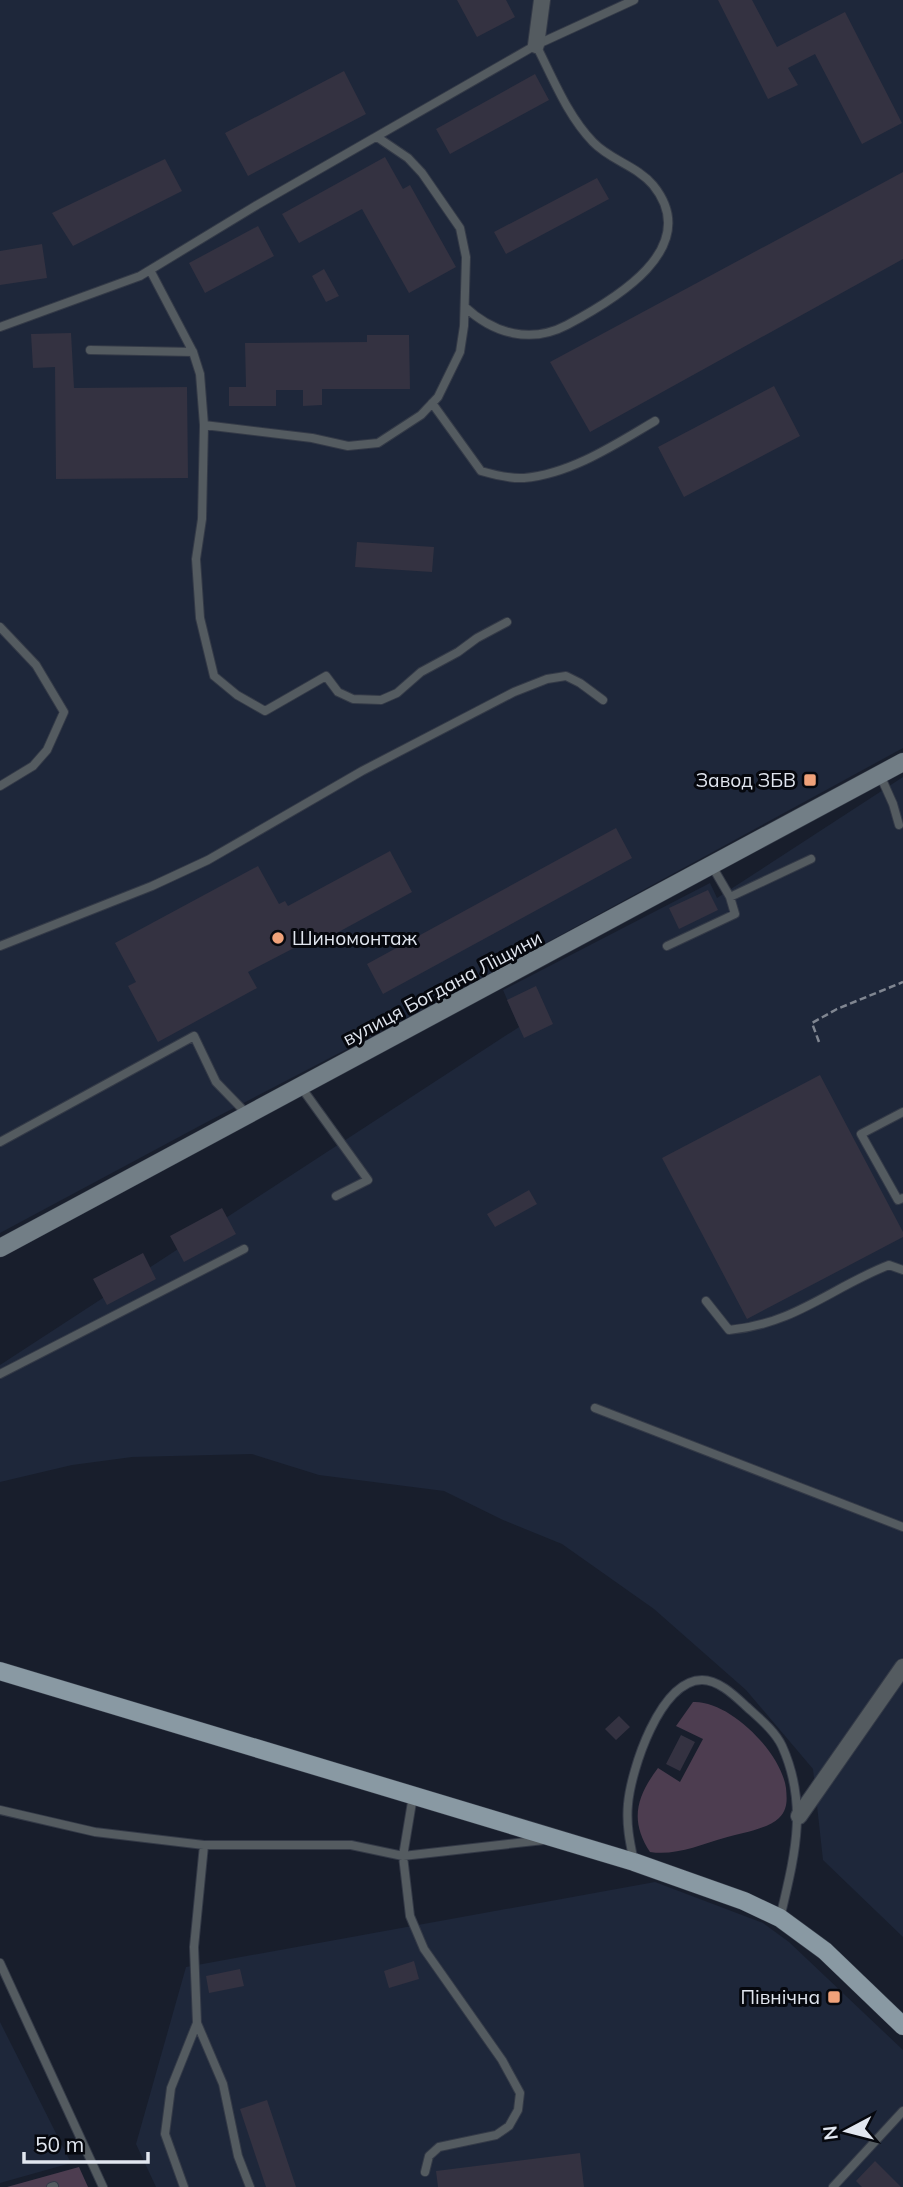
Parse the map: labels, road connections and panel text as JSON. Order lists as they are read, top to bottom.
{
  "streets": {
    "main road": ["вулиця Богдана Ліщини"]
  },
  "places": {
    "transit": ["Завод ЗБВ", "Північна"],
    "other": ["Шиномонтаж"]
  },
  "scale_bar": "50 m",
  "north": "left"
}
